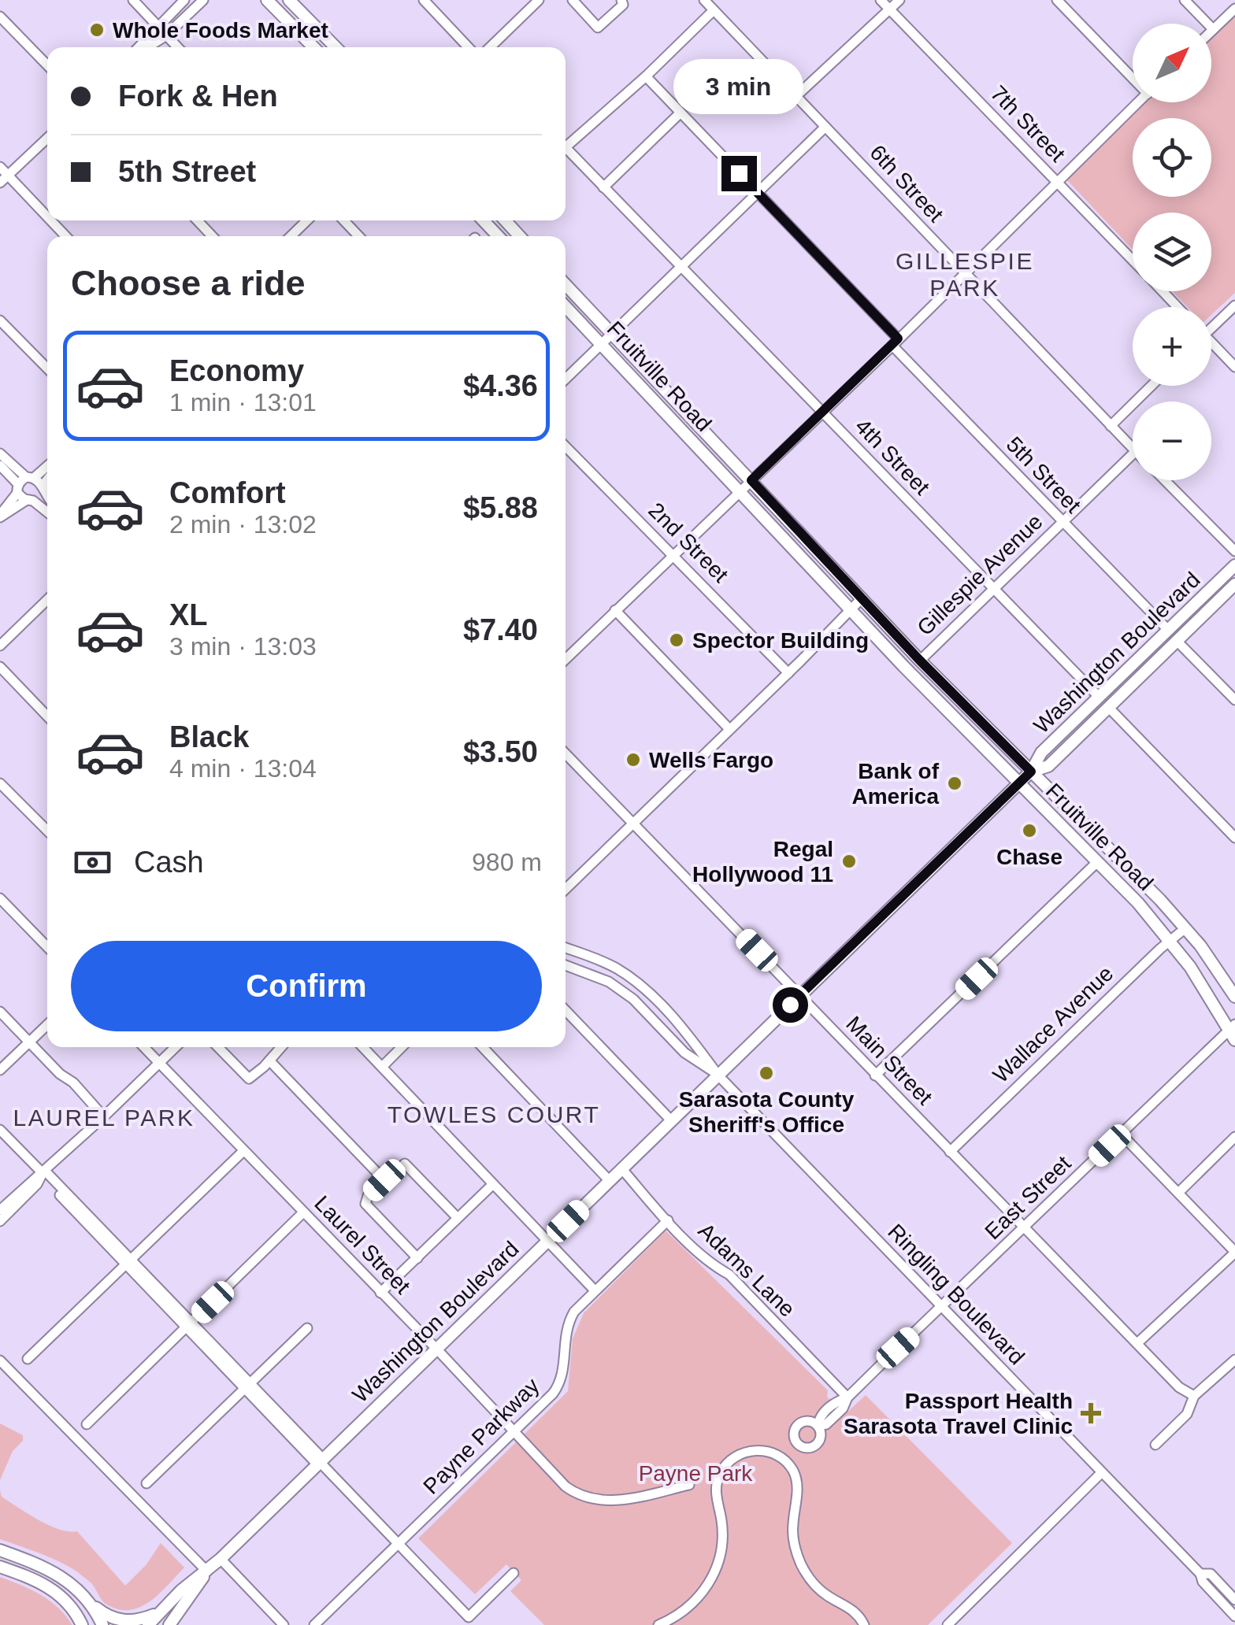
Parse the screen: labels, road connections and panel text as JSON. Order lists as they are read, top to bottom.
{
  "streets": {
    "main road": ["Fruitville Road", "Washington Boulevard"],
    "street": [
      "7th Street",
      "6th Street",
      "4th Street",
      "5th Street",
      "2nd Street",
      "Gillespie Avenue",
      "Wallace Avenue",
      "Main Street",
      "East Street",
      "Laurel Street",
      "Adams Lane",
      "Ringling Boulevard",
      "Payne Parkway"
    ]
  },
  "crossings": [
    ["Fruitville Road", "Gillespie Avenue"],
    ["Fruitville Road", "Washington Boulevard"],
    ["Fruitville Road", "Wallace Avenue"],
    ["Fruitville Road", "East Street"],
    ["4th Street", "Gillespie Avenue"],
    ["4th Street", "Washington Boulevard"],
    ["5th Street", "Gillespie Avenue"],
    ["5th Street", "Washington Boulevard"],
    ["Washington Boulevard", "Main Street"],
    ["Washington Boulevard", "Laurel Street"],
    ["Washington Boulevard", "Adams Lane"],
    ["Washington Boulevard", "Ringling Boulevard"],
    ["Wallace Avenue", "Main Street"],
    ["Main Street", "East Street"],
    ["East Street", "Adams Lane"],
    ["East Street", "Ringling Boulevard"],
    ["Laurel Street", "Payne Parkway"],
    ["Adams Lane", "Payne Parkway"]
  ],
  "districts": ["GILLESPIE PARK", "TOWLES COURT", "LAUREL PARK"],
  "parks": ["Payne Park"],
  "places": {
    "other": [
      "Whole Foods Market",
      "Spector Building",
      "Wells Fargo",
      "Bank of America",
      "Chase",
      "Regal Hollywood 11",
      "Sarasota County Sheriff's Office"
    ],
    "health": ["Passport Health Sarasota Travel Clinic"]
  },
  "north": "top right",
  "page": {
    "map_buttons": ["+", "−"],
    "banner": ["Fork & Hen", "5th Street"],
    "bubble": "3 min",
    "heading": "Choose a ride",
    "list": [
      {
        "name": "Economy",
        "note": "1 min · 13:01",
        "value": "$4.36"
      },
      {
        "name": "Comfort",
        "note": "2 min · 13:02",
        "value": "$5.88"
      },
      {
        "name": "XL",
        "note": "3 min · 13:03",
        "value": "$7.40"
      },
      {
        "name": "Black",
        "note": "4 min · 13:04",
        "value": "$3.50"
      }
    ],
    "pay": ["Cash", "980 m"],
    "buttons": "Confirm"
  }
}
